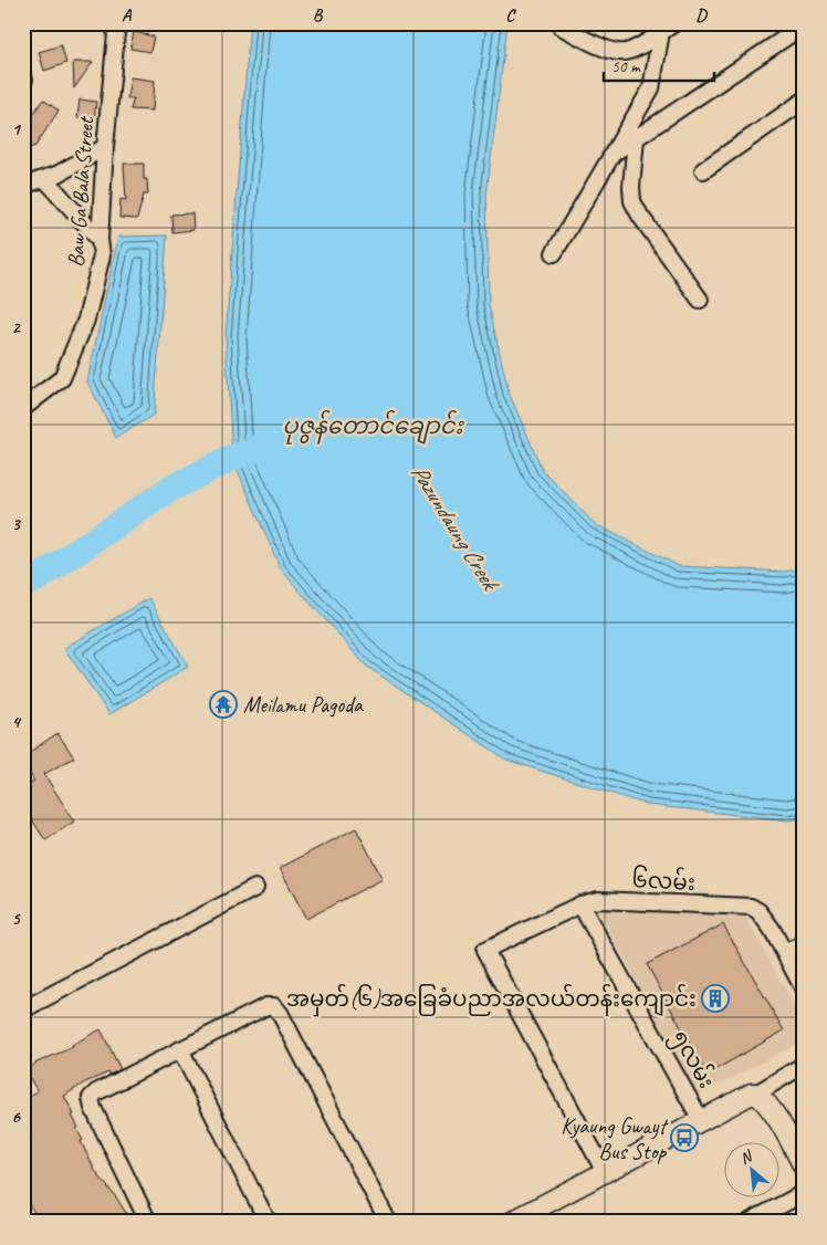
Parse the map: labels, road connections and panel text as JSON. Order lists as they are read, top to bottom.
{
  "streets": {
    "street": ["Baw Ga Bala Street", "၆လမ်း", "၅လမ်း"]
  },
  "crossings": [
    ["၆လမ်း", "၅လမ်း"]
  ],
  "water": ["ပုဇွန်တောင်ချောင်း", "Pazundaung Creek"],
  "places": {
    "temple": ["Meilamu Pagoda"],
    "building": ["အမှတ်(၆)အခြေခံပညာအလယ်တန်းကျောင်း"],
    "bus stop": ["Kyaung Gwayt Bus Stop"]
  },
  "scale_bar": "50 m",
  "north": "top left",
  "grid": {
    "columns": [
      "A",
      "B",
      "C",
      "D"
    ],
    "rows": [
      "1",
      "2",
      "3",
      "4",
      "5",
      "6"
    ]
  }
}
